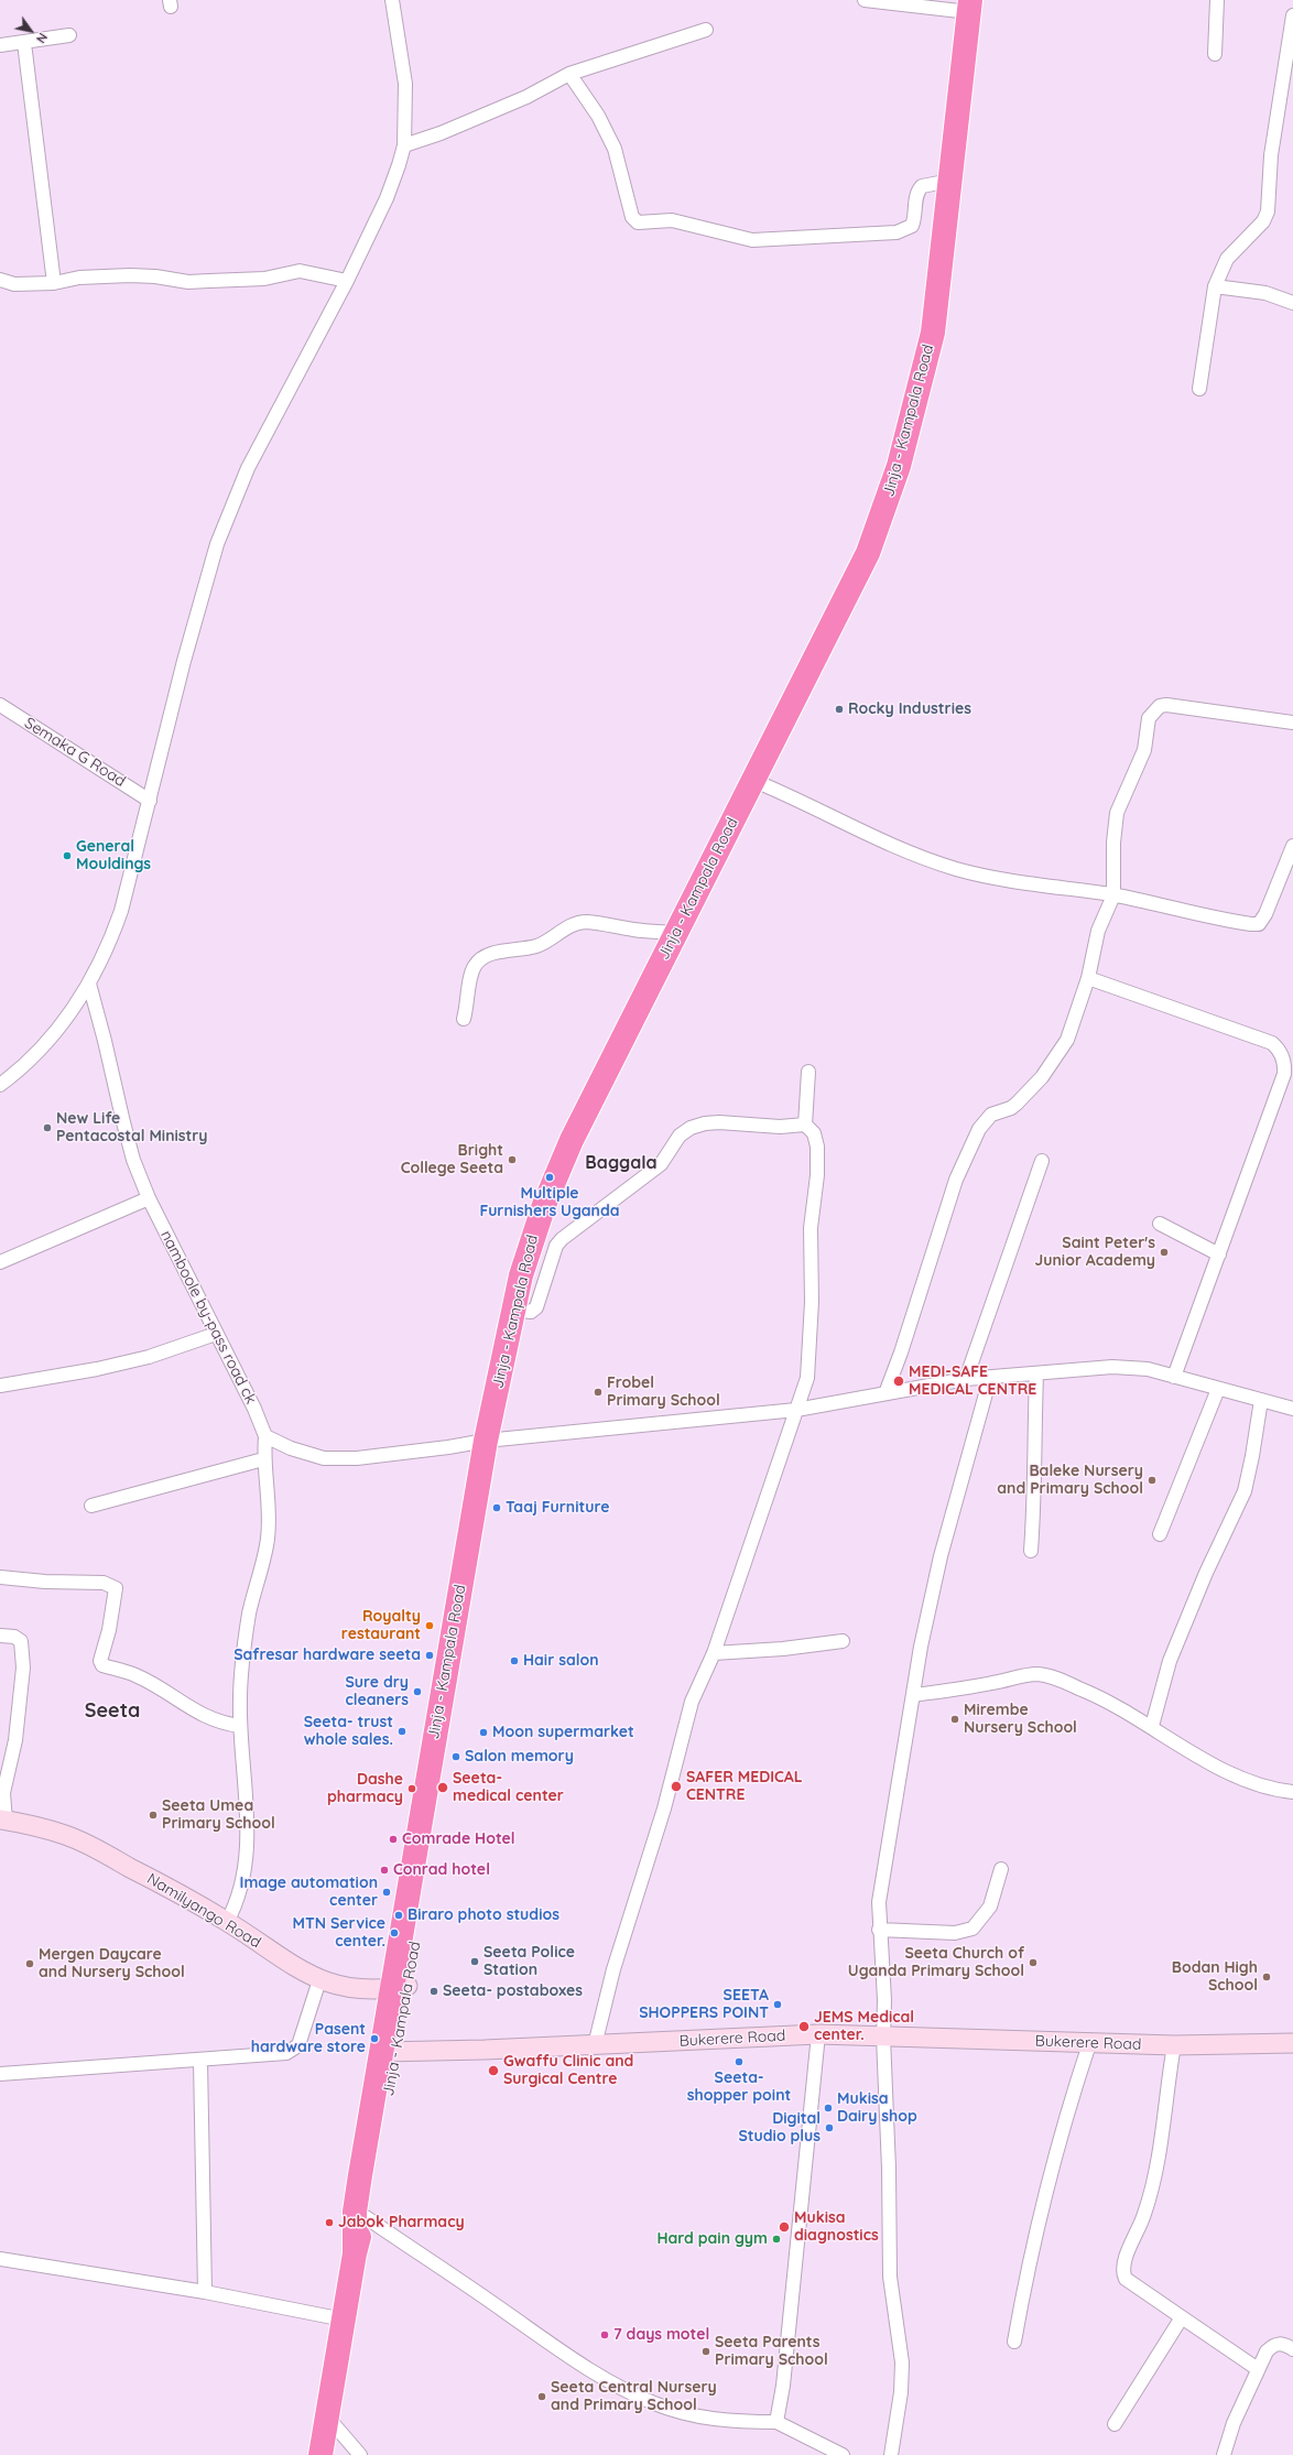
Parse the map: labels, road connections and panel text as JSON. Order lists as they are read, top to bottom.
{
  "streets": {
    "highway": ["Jinja - Kampala Road"],
    "main road": ["Namilyango Road", "Bukerere Road"],
    "street": ["Semaka G Road", "namboole by-pass road ck"]
  },
  "crossings": [
    ["Jinja - Kampala Road", "Namilyango Road"],
    ["Jinja - Kampala Road", "Bukerere Road"]
  ],
  "districts": ["Baggala", "Seeta"],
  "places": [
    "Rocky Industries",
    "General Mouldings",
    "New Life Pentacostal Ministry",
    "Bright College Seeta",
    "Multiple Furnishers Uganda",
    "Saint Peter's Junior Academy",
    "MEDI-SAFE MEDICAL CENTRE",
    "Frobel Primary School",
    "Baleke Nursery and Primary School",
    "Taaj Furniture",
    "Royalty restaurant",
    "Safresar hardware seeta",
    "Hair salon",
    "Sure dry cleaners",
    "Mirembe Nursery School",
    "Seeta- trust whole sales.",
    "Moon supermarket",
    "Salon memory",
    "SAFER MEDICAL CENTRE",
    "Seeta- medical center",
    "Dashe pharmacy",
    "Seeta Umea Primary School",
    "Comrade Hotel",
    "Conrad hotel",
    "Image automation center",
    "Biraro photo studios",
    "MTN Service center.",
    "Seeta Police Station",
    "Seeta Church of Uganda Primary School",
    "Mergen Daycare and Nursery School",
    "Bodan High School",
    "Seeta- postaboxes",
    "SEETA SHOPPERS POINT",
    "JEMS Medical center.",
    "Pasent hardware store",
    "Seeta- shopper point",
    "Gwaffu Clinic and Surgical Centre",
    "Mukisa Dairy shop",
    "Digital Studio plus",
    "Jabok Pharmacy",
    "Mukisa diagnostics",
    "Hard pain gym",
    "7 days motel",
    "Seeta Parents Primary School",
    "Seeta Central Nursery and Primary School"
  ],
  "north": "bottom right"
}
